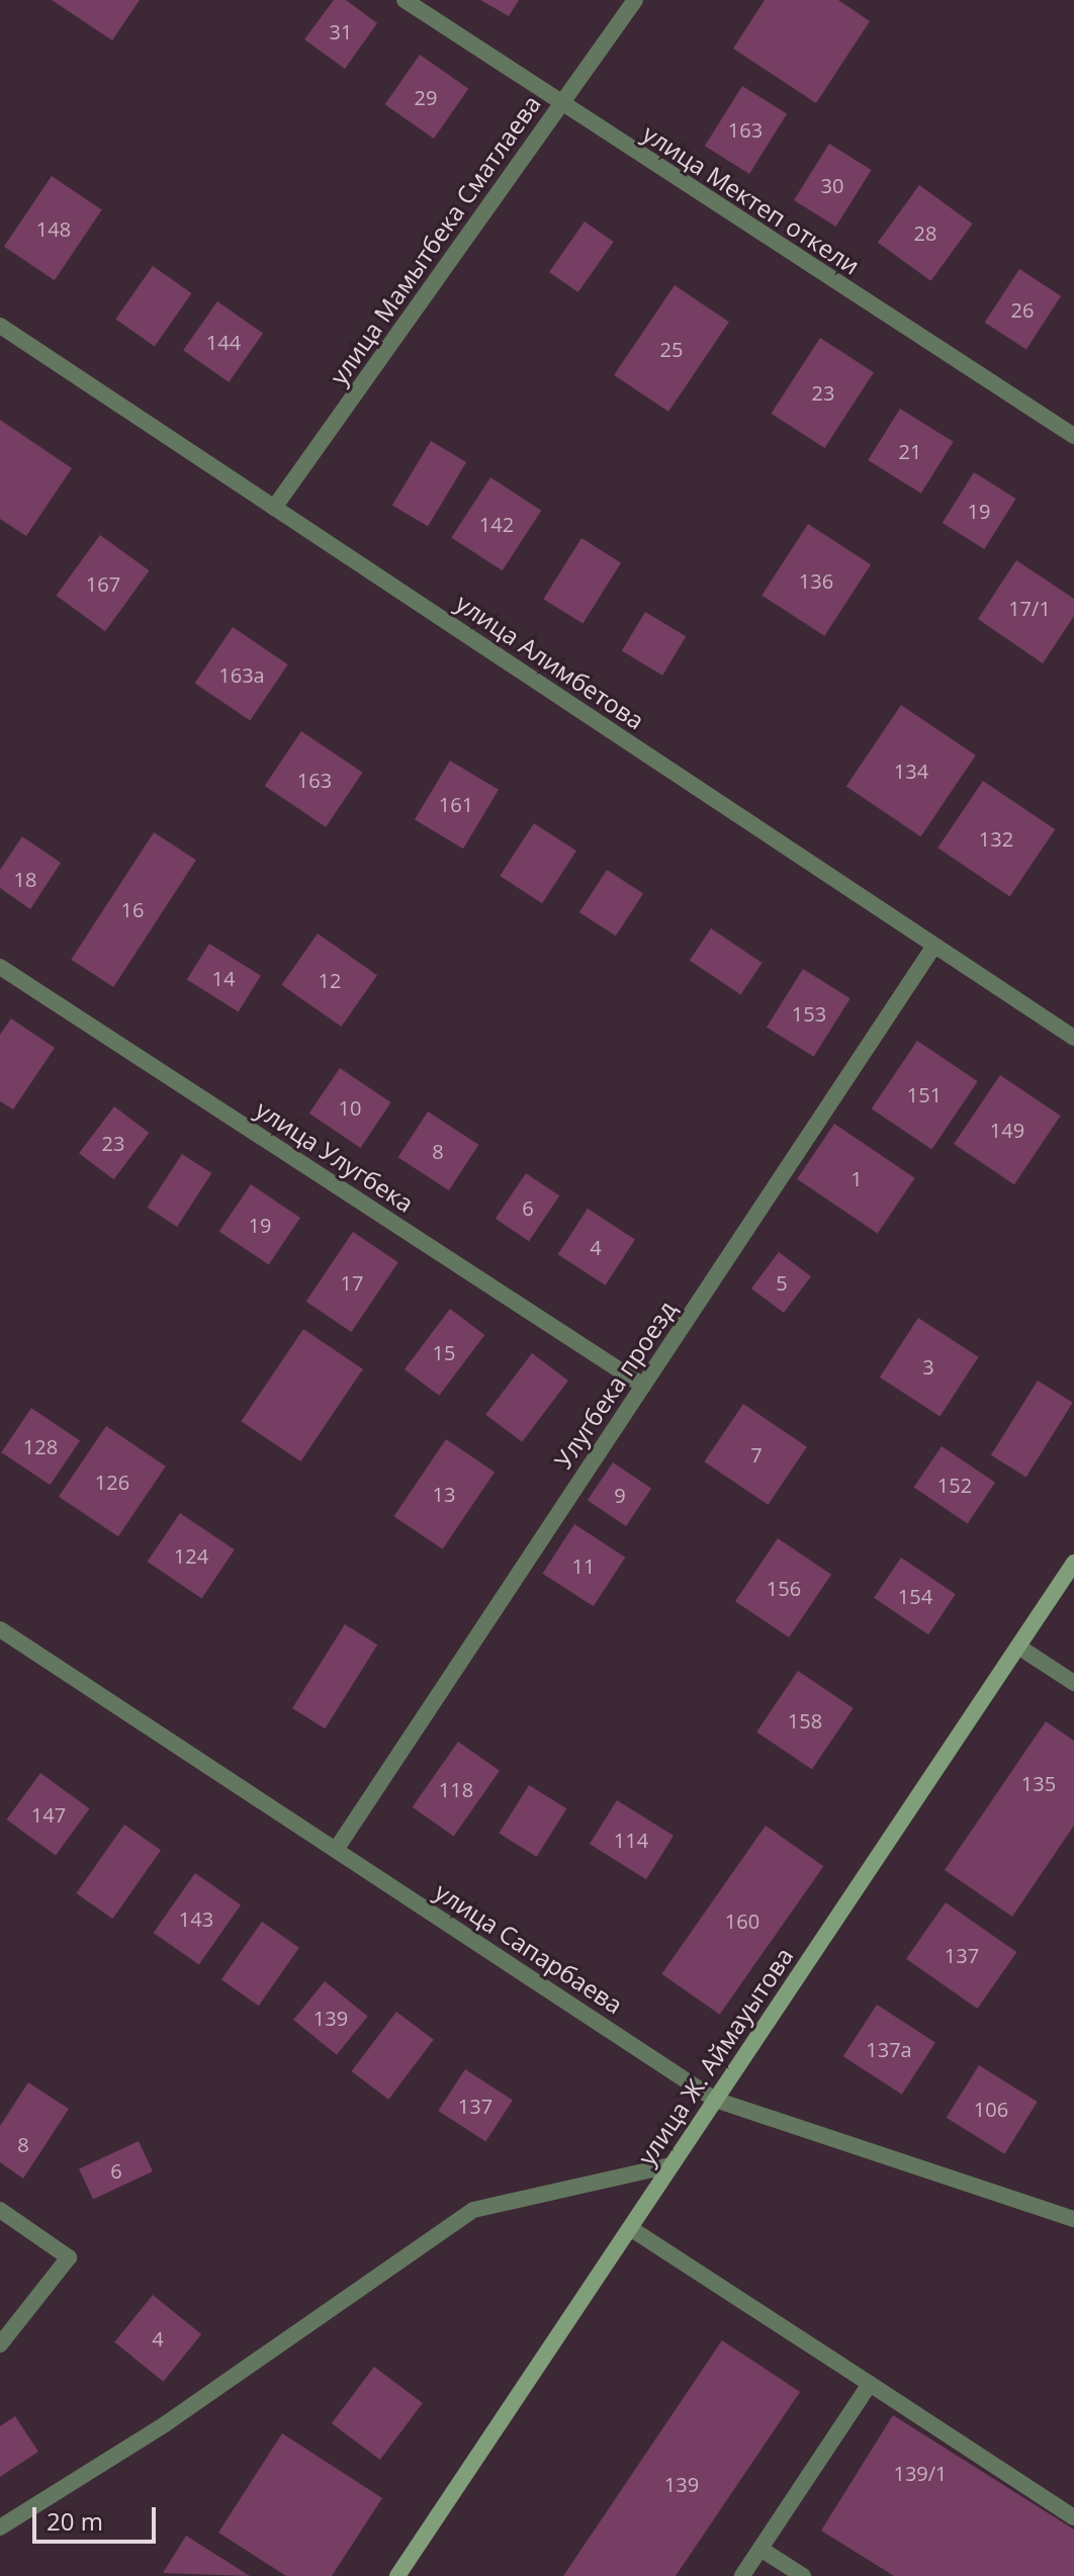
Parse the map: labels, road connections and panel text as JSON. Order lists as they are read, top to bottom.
{
  "streets": {
    "street": [
      "улица Мектеп откели",
      "улица Мамытбека Сматлаева",
      "улица Алимбетова",
      "улица Улугбека",
      "Улугбека проезд",
      "улица Сапарбаева",
      "улица Ж. Аймауытова"
    ]
  },
  "crossings": [
    ["улица Мектеп откели", "улица Мамытбека Сматлаева"],
    ["улица Мамытбека Сматлаева", "улица Алимбетова"],
    ["улица Алимбетова", "Улугбека проезд"],
    ["улица Улугбека", "Улугбека проезд"],
    ["Улугбека проезд", "улица Сапарбаева"],
    ["улица Сапарбаева", "улица Ж. Аймауытова"]
  ],
  "house_numbers": [
    "31",
    "29",
    "163",
    "30",
    "148",
    "28",
    "26",
    "144",
    "25",
    "23",
    "21",
    "19",
    "142",
    "136",
    "167",
    "17/1",
    "163а",
    "134",
    "163",
    "161",
    "132",
    "18",
    "16",
    "14",
    "12",
    "153",
    "151",
    "10",
    "149",
    "23",
    "8",
    "1",
    "6",
    "19",
    "4",
    "17",
    "5",
    "15",
    "3",
    "128",
    "7",
    "126",
    "152",
    "13",
    "9",
    "124",
    "11",
    "156",
    "154",
    "158",
    "135",
    "118",
    "147",
    "114",
    "143",
    "160",
    "137",
    "139",
    "137а",
    "137",
    "106",
    "8",
    "6",
    "4",
    "139/1",
    "139"
  ],
  "scale_bar": "20 m"
}
